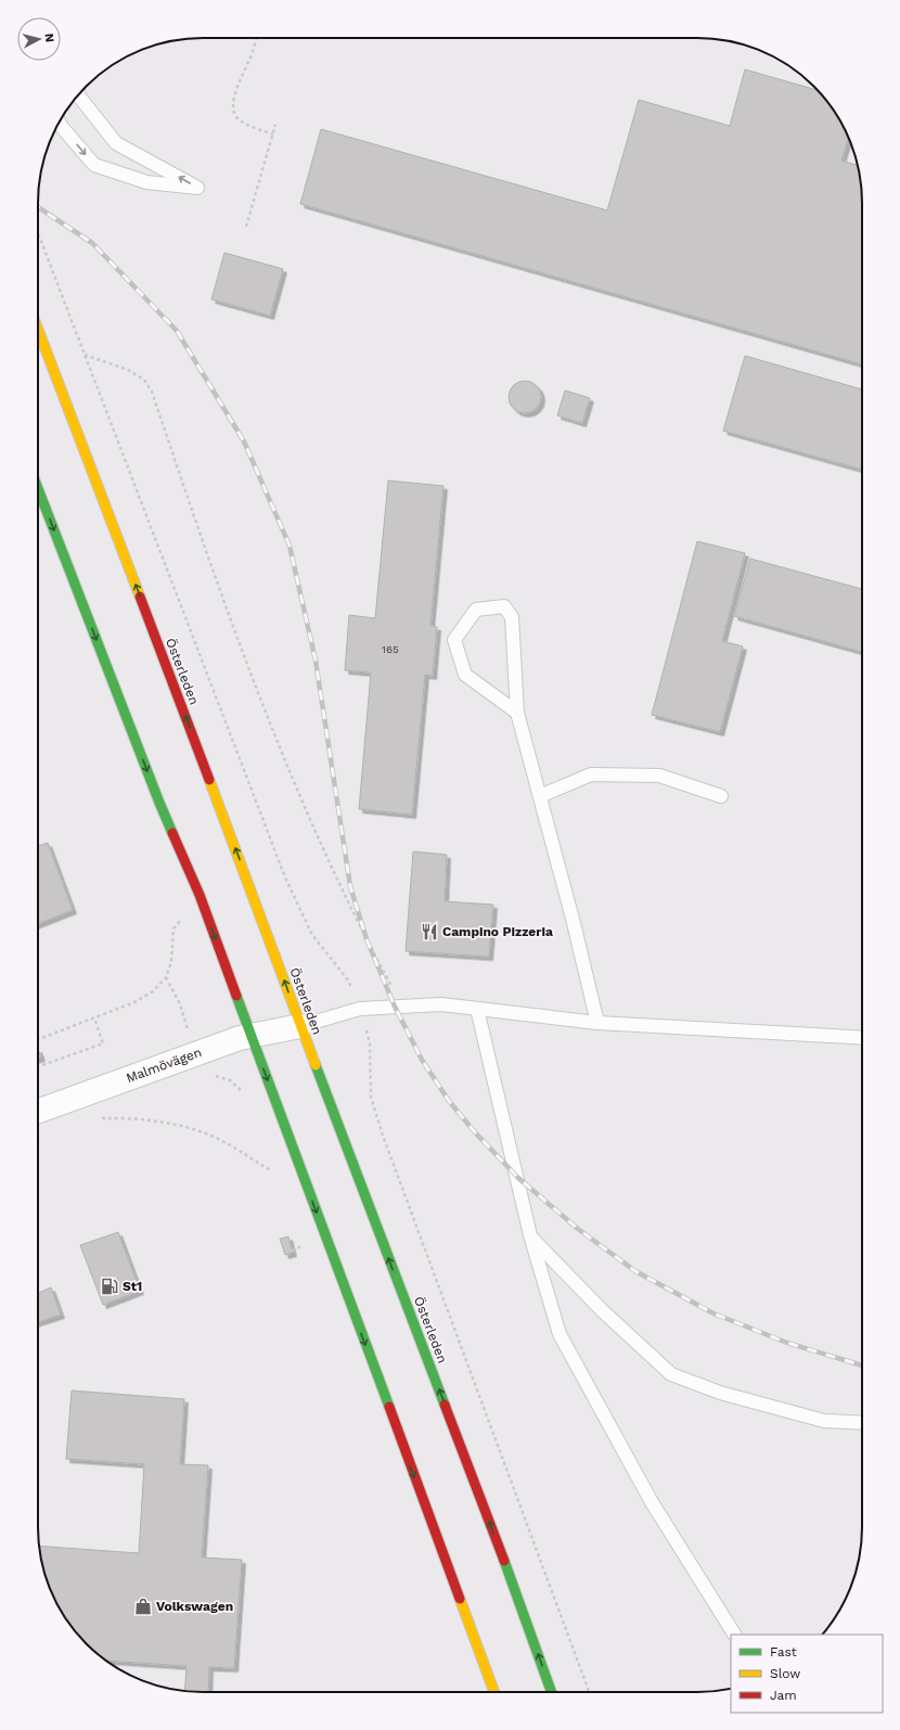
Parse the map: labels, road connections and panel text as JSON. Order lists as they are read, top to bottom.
{
  "streets": {
    "main road": ["Österleden"],
    "street": ["Malmövägen"]
  },
  "crossings": [
    ["Österleden", "Malmövägen"]
  ],
  "places": {
    "restaurant": ["Campino Pizzeria"],
    "fuel station": ["St1"],
    "shop": ["Volkswagen"]
  },
  "house_numbers": ["165"],
  "legend": ["Fast", "Slow", "Jam"],
  "north": "right"
}
